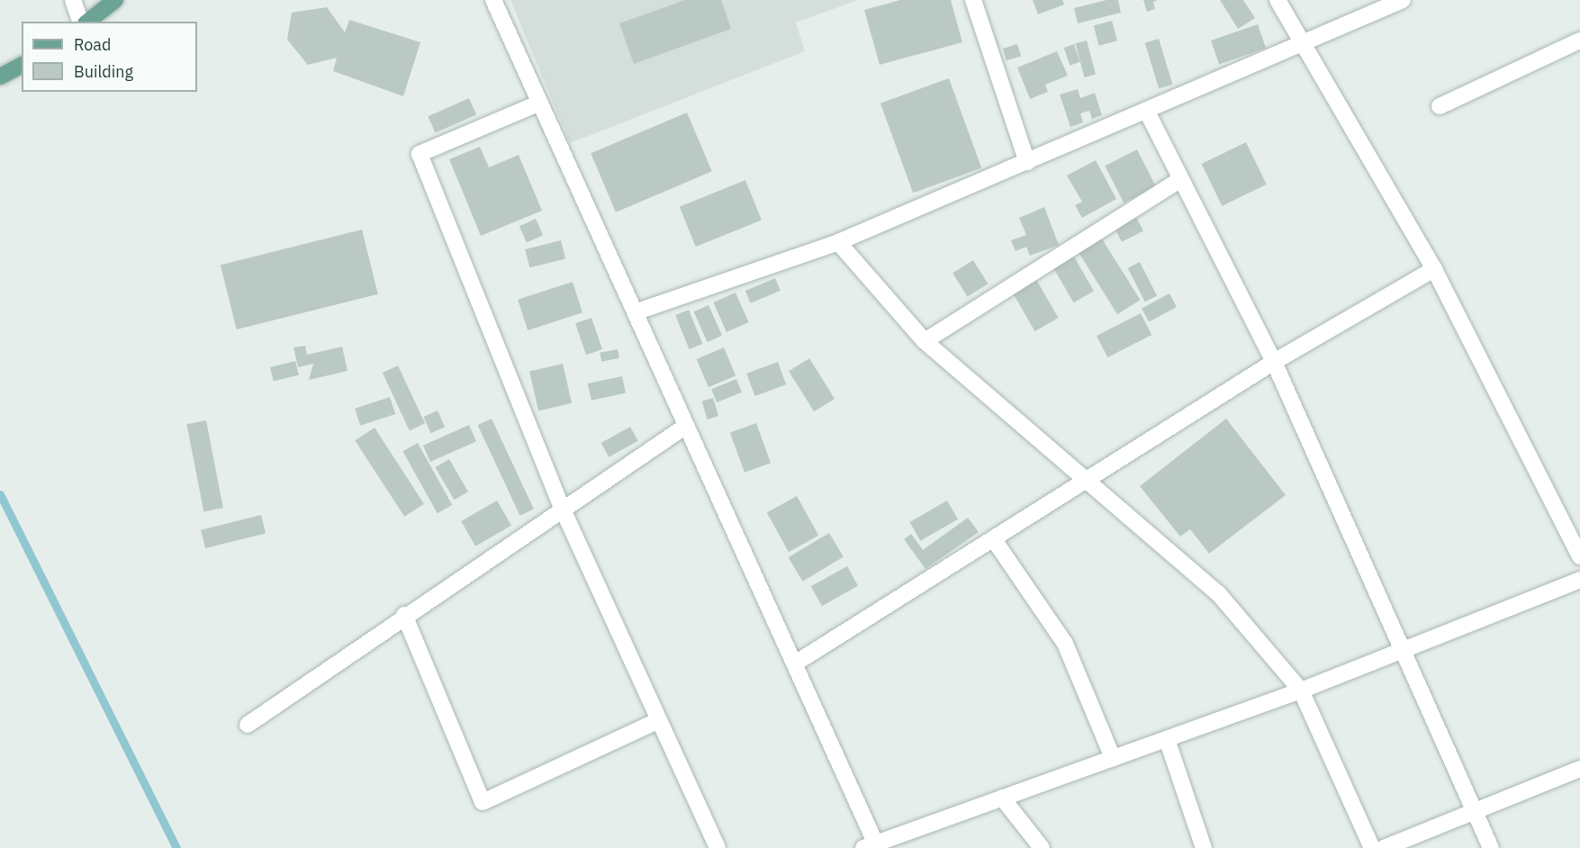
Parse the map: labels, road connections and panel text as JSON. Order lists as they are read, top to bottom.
{
  "legend": ["Road", "Building"]
}
